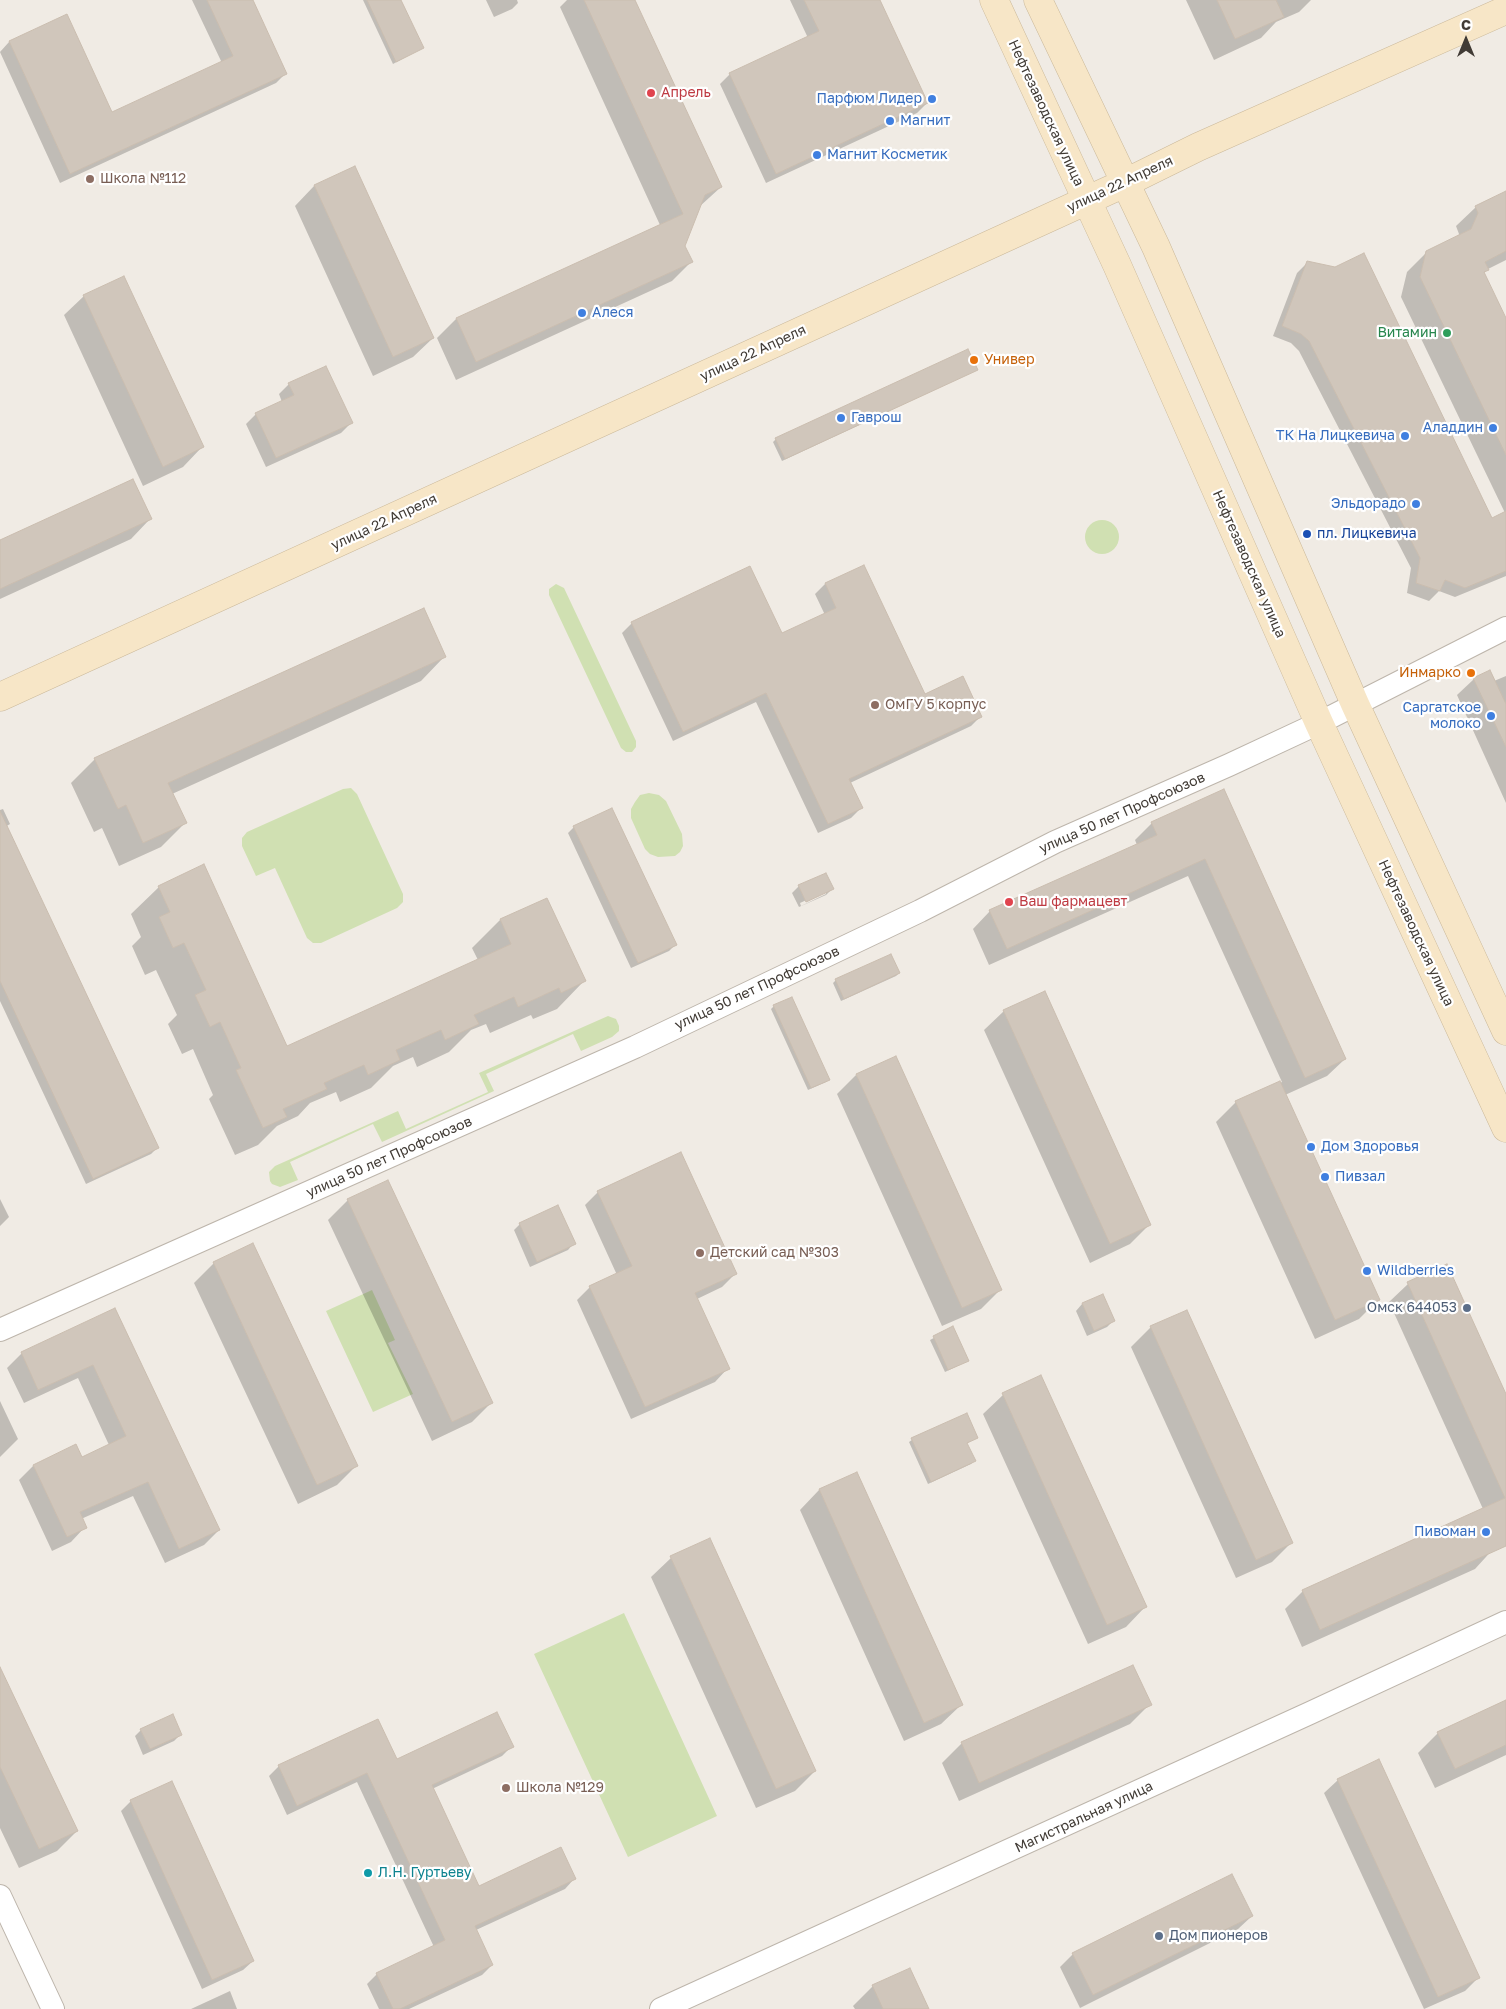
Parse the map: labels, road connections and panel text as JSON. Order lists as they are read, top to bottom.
{
  "streets": {
    "main road": ["Нефтезаводская улица", "улица 22 Апреля"],
    "street": ["улица 50 лет Профсоюзов", "Магистральная улица"]
  },
  "crossings": [
    ["Нефтезаводская улица", "улица 22 Апреля"],
    ["Нефтезаводская улица", "улица 50 лет Профсоюзов"]
  ],
  "places": [
    "Апрель",
    "Парфюм Лидер",
    "Магнит",
    "Магнит Косметик",
    "Школа №112",
    "Алеся",
    "Витамин",
    "Универ",
    "Гаврош",
    "Аладдин",
    "ТК На Лицкевича",
    "Эльдорадо",
    "пл. Лицкевича",
    "Инмарко",
    "ОмГУ 5 корпус",
    "Саргатское молоко",
    "Ваш фармацевт",
    "Дом Здоровья",
    "Пивзал",
    "Детский сад №303",
    "Wildberries",
    "Омск 644053",
    "Пивоман",
    "Школа №129",
    "Л.Н. Гуртьеву",
    "Дом пионеров"
  ],
  "north": "top"
}
